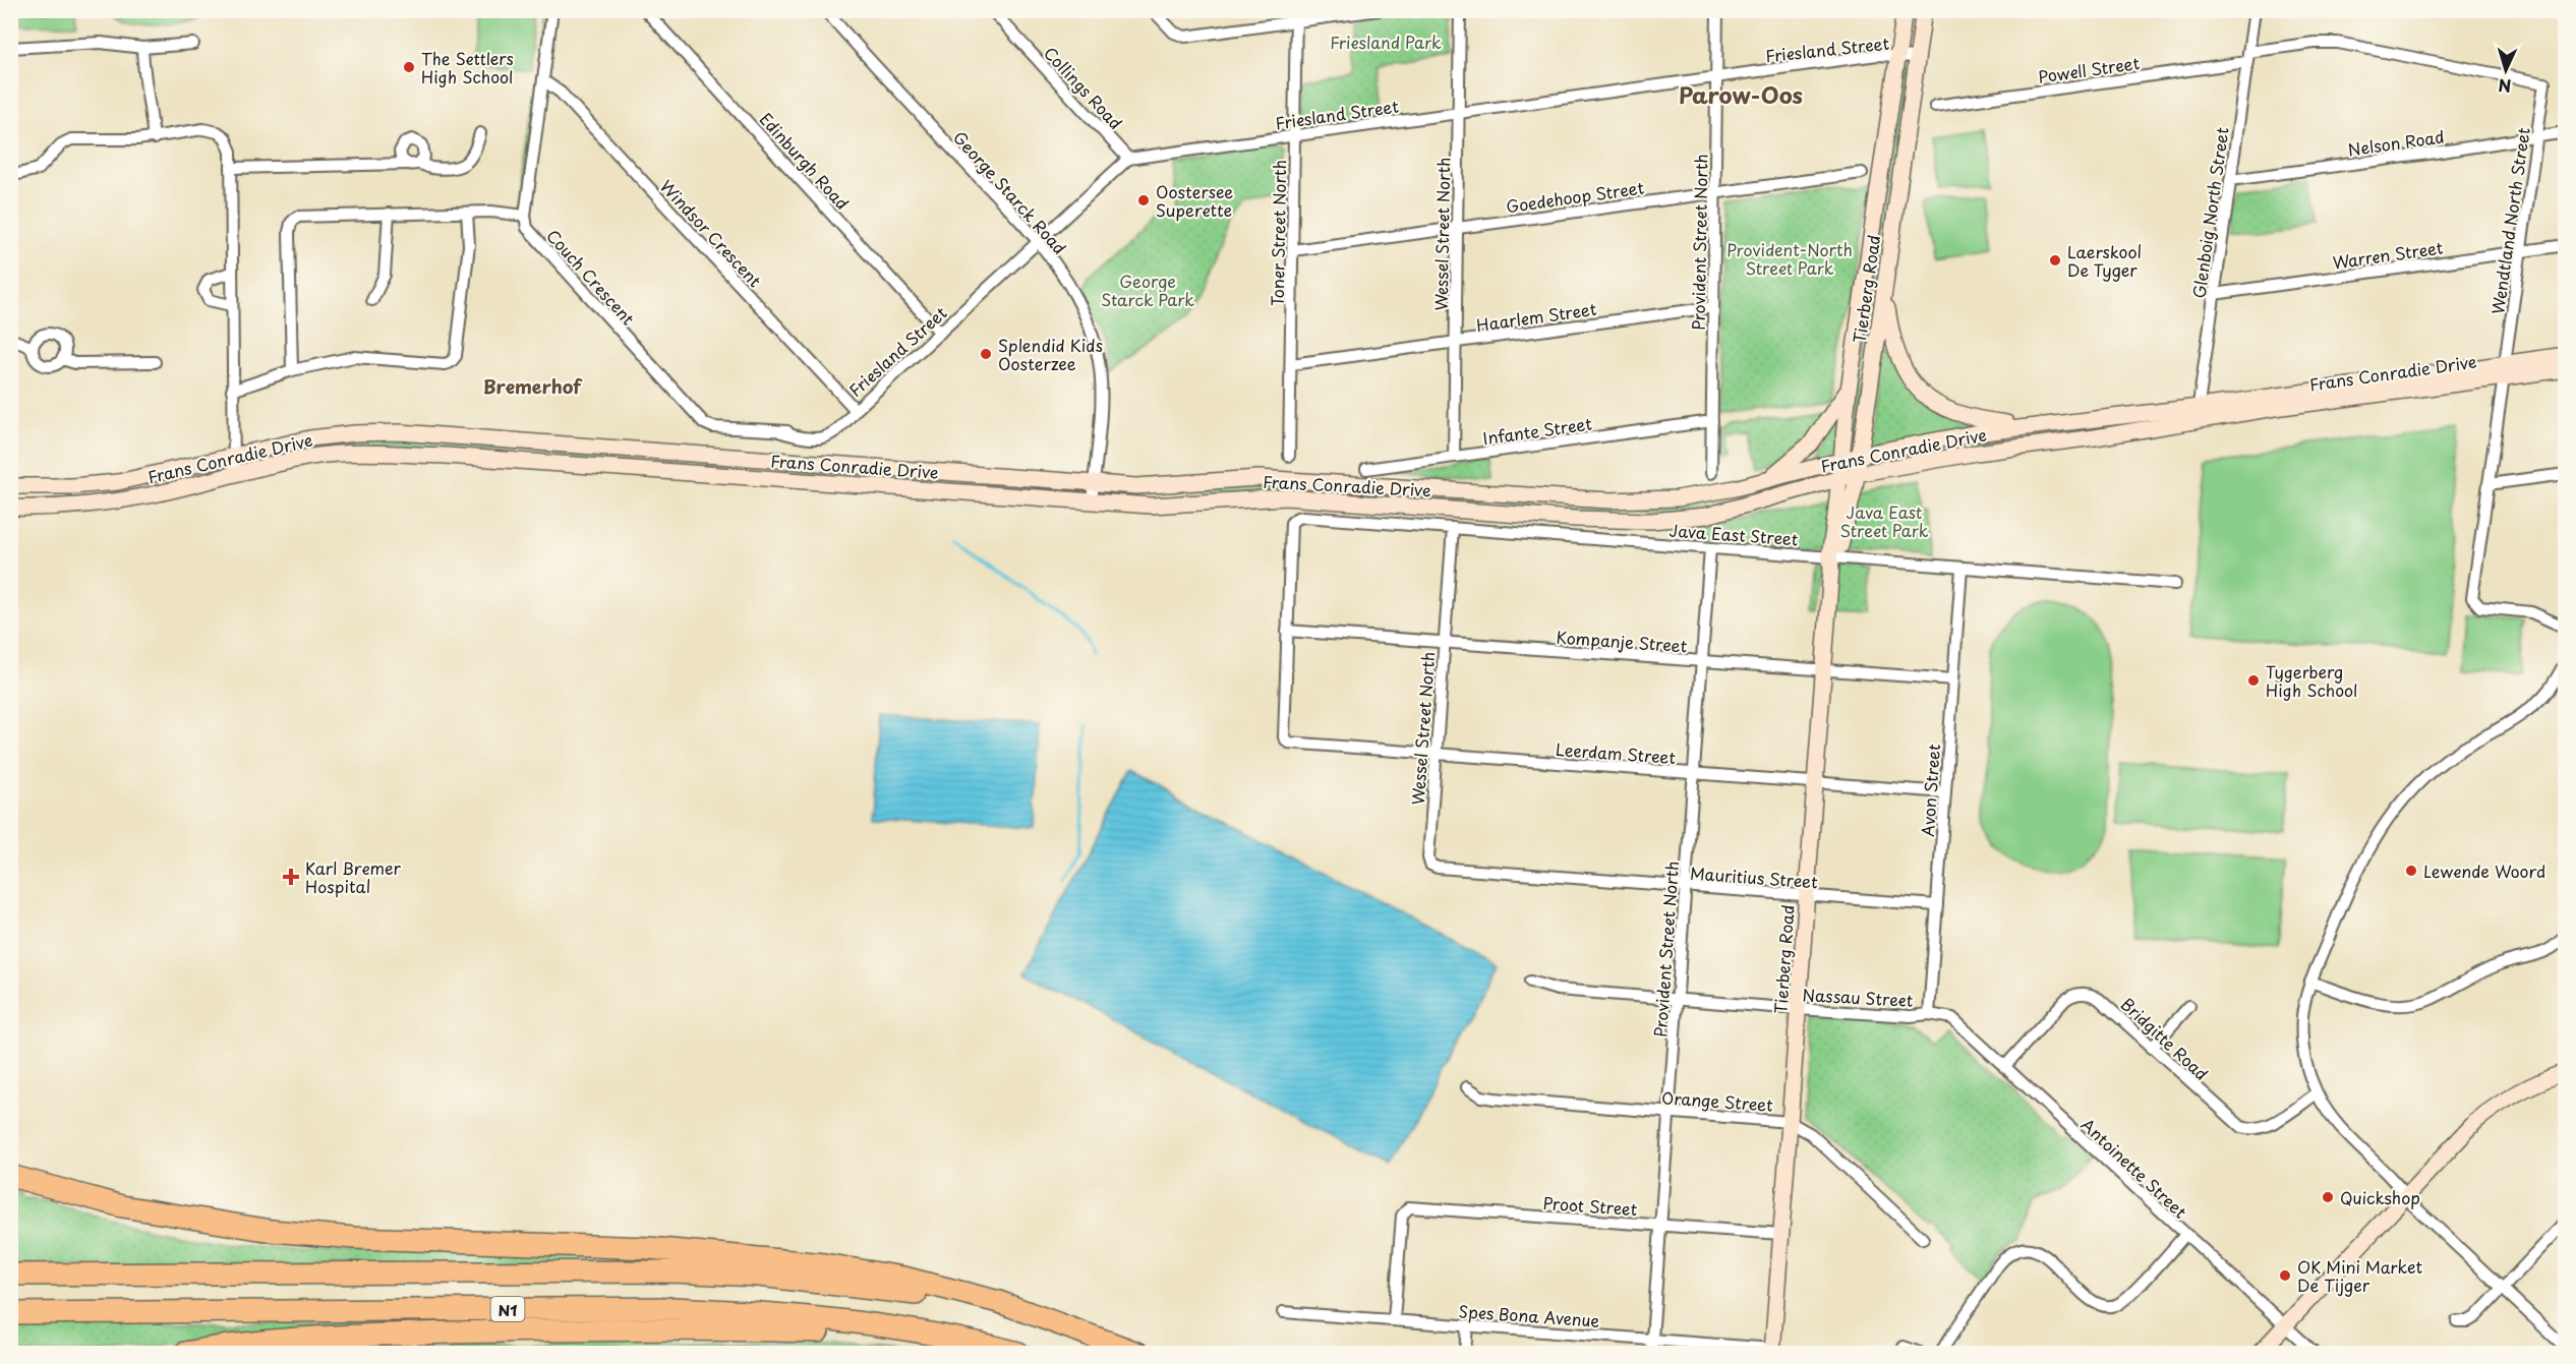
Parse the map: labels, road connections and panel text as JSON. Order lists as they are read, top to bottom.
{
  "streets": {
    "highway": ["N1"],
    "main road": ["Tierberg Road", "Frans Conradie Drive"],
    "street": [
      "Friesland Street",
      "Powell Street",
      "Collings Road",
      "Nelson Road",
      "Edinburgh Road",
      "George Starck Road",
      "Goedehoop Street",
      "Glenboig North Street",
      "Wendtland North Street",
      "Windsor Crescent",
      "Toner Street North",
      "Wessel Street North",
      "Provident Street North",
      "Warren Street",
      "Couch Crescent",
      "Haarlem Street",
      "Infante Street",
      "Java East Street",
      "Kompanje Street",
      "Leerdam Street",
      "Avon Street",
      "Mauritius Street",
      "Nassau Street",
      "Bridgitte Road",
      "Orange Street",
      "Antoinette Street",
      "Proot Street",
      "Spes Bona Avenue"
    ]
  },
  "crossings": [
    ["Friesland Street", "Collings Road"],
    ["Friesland Street", "Edinburgh Road"],
    ["Friesland Street", "George Starck Road"],
    ["Friesland Street", "Windsor Crescent"],
    ["Friesland Street", "Toner Street North"],
    ["Friesland Street", "Wessel Street North"],
    ["Friesland Street", "Provident Street North"],
    ["Friesland Street", "Couch Crescent"],
    ["Friesland Street", "Tierberg Road"],
    ["Powell Street", "Glenboig North Street"],
    ["Powell Street", "Wendtland North Street"],
    ["Nelson Road", "Glenboig North Street"],
    ["Nelson Road", "Wendtland North Street"],
    ["George Starck Road", "Frans Conradie Drive"],
    ["Goedehoop Street", "Toner Street North"],
    ["Goedehoop Street", "Wessel Street North"],
    ["Goedehoop Street", "Provident Street North"],
    ["Glenboig North Street", "Warren Street"],
    ["Glenboig North Street", "Frans Conradie Drive"],
    ["Wendtland North Street", "Warren Street"],
    ["Wendtland North Street", "Frans Conradie Drive"],
    ["Windsor Crescent", "Couch Crescent"],
    ["Toner Street North", "Haarlem Street"],
    ["Wessel Street North", "Haarlem Street"],
    ["Wessel Street North", "Infante Street"],
    ["Wessel Street North", "Java East Street"],
    ["Wessel Street North", "Kompanje Street"],
    ["Wessel Street North", "Leerdam Street"],
    ["Wessel Street North", "Mauritius Street"],
    ["Provident Street North", "Haarlem Street"],
    ["Provident Street North", "Infante Street"],
    ["Provident Street North", "Java East Street"],
    ["Provident Street North", "Kompanje Street"],
    ["Provident Street North", "Leerdam Street"],
    ["Provident Street North", "Mauritius Street"],
    ["Provident Street North", "Nassau Street"],
    ["Provident Street North", "Orange Street"],
    ["Provident Street North", "Proot Street"],
    ["Provident Street North", "Spes Bona Avenue"],
    ["Tierberg Road", "Frans Conradie Drive"],
    ["Tierberg Road", "Java East Street"],
    ["Tierberg Road", "Kompanje Street"],
    ["Tierberg Road", "Leerdam Street"],
    ["Tierberg Road", "Mauritius Street"],
    ["Tierberg Road", "Nassau Street"],
    ["Tierberg Road", "Orange Street"],
    ["Tierberg Road", "Proot Street"],
    ["Tierberg Road", "Spes Bona Avenue"],
    ["Java East Street", "Kompanje Street"],
    ["Java East Street", "Leerdam Street"],
    ["Java East Street", "Avon Street"],
    ["Kompanje Street", "Leerdam Street"],
    ["Kompanje Street", "Avon Street"],
    ["Leerdam Street", "Avon Street"],
    ["Avon Street", "Mauritius Street"],
    ["Avon Street", "Nassau Street"],
    ["Avon Street", "Antoinette Street"],
    ["Nassau Street", "Antoinette Street"],
    ["Bridgitte Road", "Antoinette Street"],
    ["Proot Street", "Spes Bona Avenue"]
  ],
  "districts": ["Parow-Oos", "Bremerhof"],
  "parks": [
    "Friesland Park",
    "Provident-North Street Park",
    "George Starck Park",
    "Java East Street Park"
  ],
  "places": {
    "other": [
      "The Settlers High School",
      "Oostersee Superette",
      "Laerskool De Tyger",
      "Splendid Kids Oosterzee",
      "Tygerberg High School",
      "Lewende Woord",
      "Quickshop",
      "OK Mini Market De Tijger"
    ],
    "health": ["Karl Bremer Hospital"]
  },
  "north": "bottom"
}
